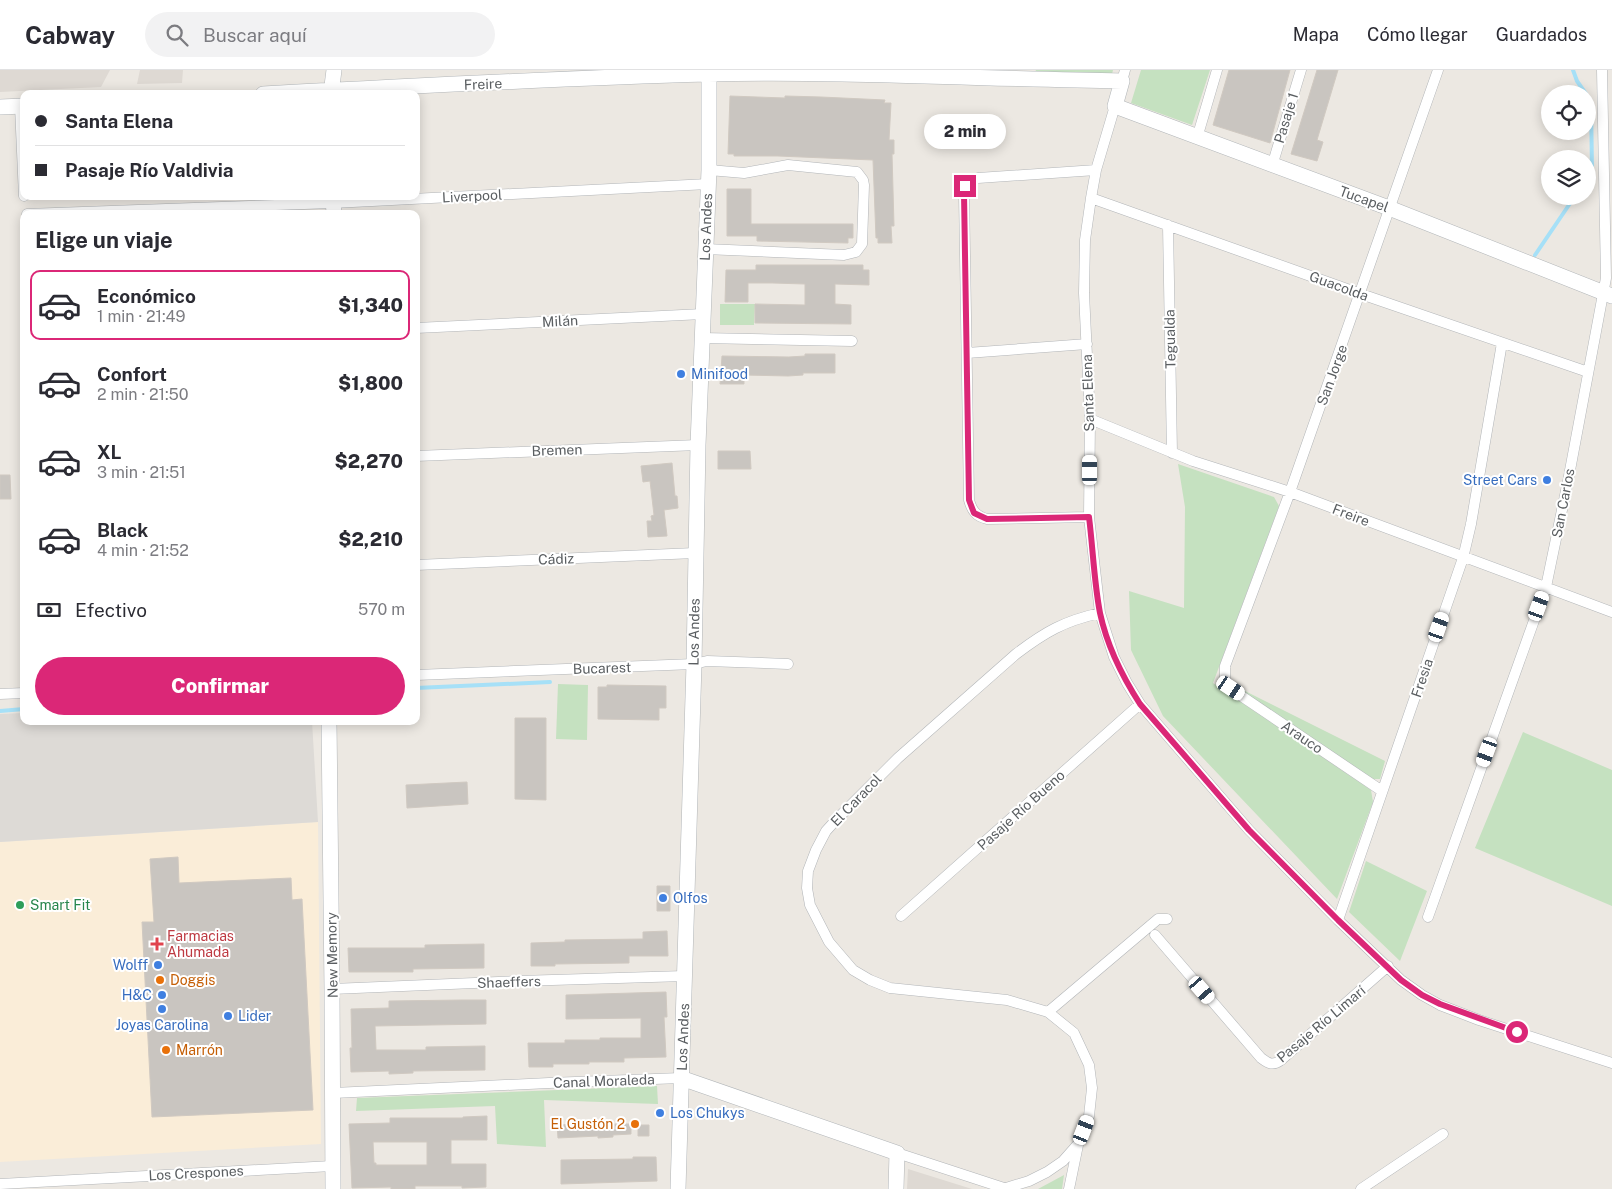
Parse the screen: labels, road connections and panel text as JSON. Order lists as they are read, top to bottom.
{
  "streets": {
    "street": [
      "Freire",
      "Pasaje 1",
      "Liverpool",
      "Tucapel",
      "Los Andes",
      "Guacolda",
      "Milán",
      "Tegualda",
      "San Jorge",
      "Santa Elena",
      "Bremen",
      "San Carlos",
      "Cádiz",
      "Bucarest",
      "Fresia",
      "Arauco",
      "El Caracol",
      "Pasaje Río Bueno",
      "New Memory",
      "Shaeffers",
      "Pasaje Río Limarí",
      "Canal Moraleda",
      "Los Crespones"
    ]
  },
  "crossings": [
    ["Freire", "Los Andes"],
    ["Freire", "Tegualda"],
    ["Freire", "San Jorge"],
    ["Freire", "Santa Elena"],
    ["Freire", "San Carlos"],
    ["Freire", "Fresia"],
    ["Pasaje 1", "Tucapel"],
    ["Liverpool", "Los Andes"],
    ["Tucapel", "San Jorge"],
    ["Tucapel", "Santa Elena"],
    ["Tucapel", "San Carlos"],
    ["Los Andes", "Milán"],
    ["Los Andes", "Bremen"],
    ["Los Andes", "Cádiz"],
    ["Los Andes", "Bucarest"],
    ["Los Andes", "Shaeffers"],
    ["Los Andes", "Canal Moraleda"],
    ["Guacolda", "Tegualda"],
    ["Guacolda", "San Jorge"],
    ["Guacolda", "Santa Elena"],
    ["Guacolda", "San Carlos"],
    ["Guacolda", "Fresia"],
    ["San Jorge", "Arauco"],
    ["Santa Elena", "Fresia"],
    ["Santa Elena", "El Caracol"],
    ["Santa Elena", "Pasaje Río Bueno"],
    ["Santa Elena", "Pasaje Río Limarí"],
    ["Fresia", "Arauco"],
    ["El Caracol", "Canal Moraleda"],
    ["New Memory", "Shaeffers"],
    ["New Memory", "Canal Moraleda"],
    ["New Memory", "Los Crespones"]
  ],
  "places": {
    "other": [
      "Minifood",
      "Street Cars",
      "Olfos",
      "Smart Fit",
      "Wolff",
      "Doggis",
      "H&C",
      "Joyas Carolina",
      "Lider",
      "Marrón",
      "Los Chukys",
      "El Gustón 2"
    ],
    "health": ["Farmacias Ahumada"]
  },
  "page": {
    "header": "Cabway",
    "search": "Buscar aquí",
    "nav": ["Mapa", "Cómo llegar", "Guardados"],
    "banner": ["Santa Elena", "Pasaje Río Valdivia"],
    "bubble": "2 min",
    "heading": "Elige un viaje",
    "list": [
      {
        "name": "Económico",
        "note": "1 min · 21:49",
        "value": "$1,340"
      },
      {
        "name": "Confort",
        "note": "2 min · 21:50",
        "value": "$1,800"
      },
      {
        "name": "XL",
        "note": "3 min · 21:51",
        "value": "$2,270"
      },
      {
        "name": "Black",
        "note": "4 min · 21:52",
        "value": "$2,210"
      }
    ],
    "pay": ["Efectivo", "570 m"],
    "buttons": "Confirmar"
  }
}
